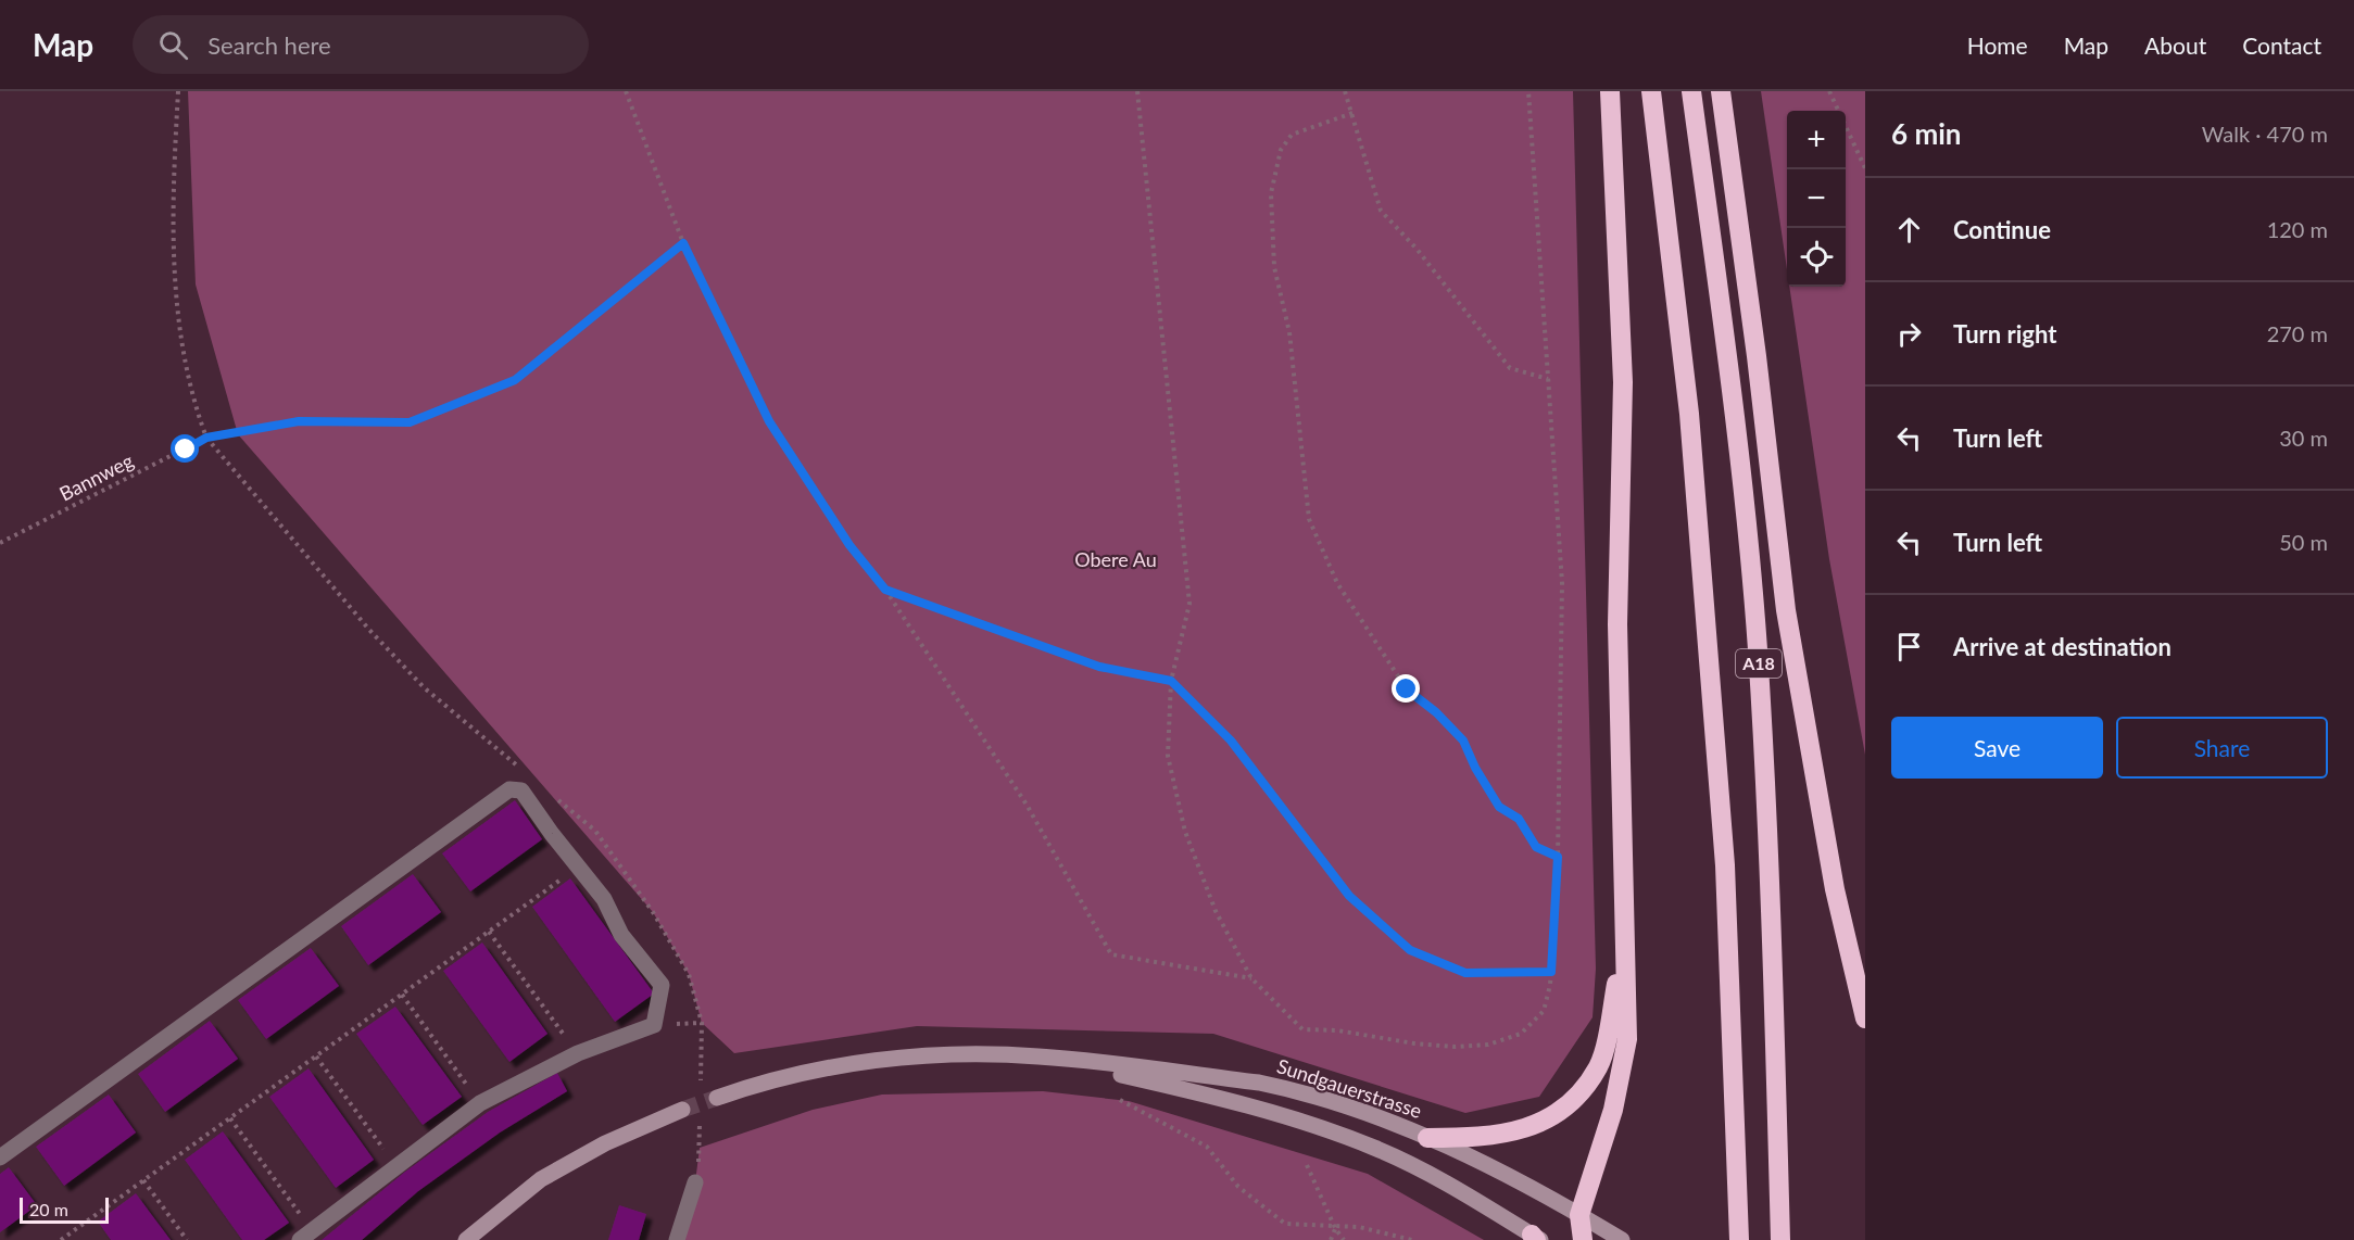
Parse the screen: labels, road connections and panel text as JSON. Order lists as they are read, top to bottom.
{
  "streets": {
    "highway": ["A18"],
    "main road": ["Sundgauerstrasse"],
    "path": ["Bannweg"]
  },
  "parks": ["Obere Au"],
  "scale_bar": "20 m",
  "page": {
    "header": "Map",
    "search": "Search here",
    "nav": [
      "Home",
      "Map",
      "About",
      "Contact"
    ],
    "heading": ["6 min", "Walk · 470 m"],
    "map_buttons": ["+", "−"],
    "list": [
      ["Continue", "120 m"],
      ["Turn right", "270 m"],
      ["Turn left", "30 m"],
      ["Turn left", "50 m"],
      "Arrive at destination"
    ],
    "buttons": ["Save", "Share"],
    "scale": "20 m"
  }
}
